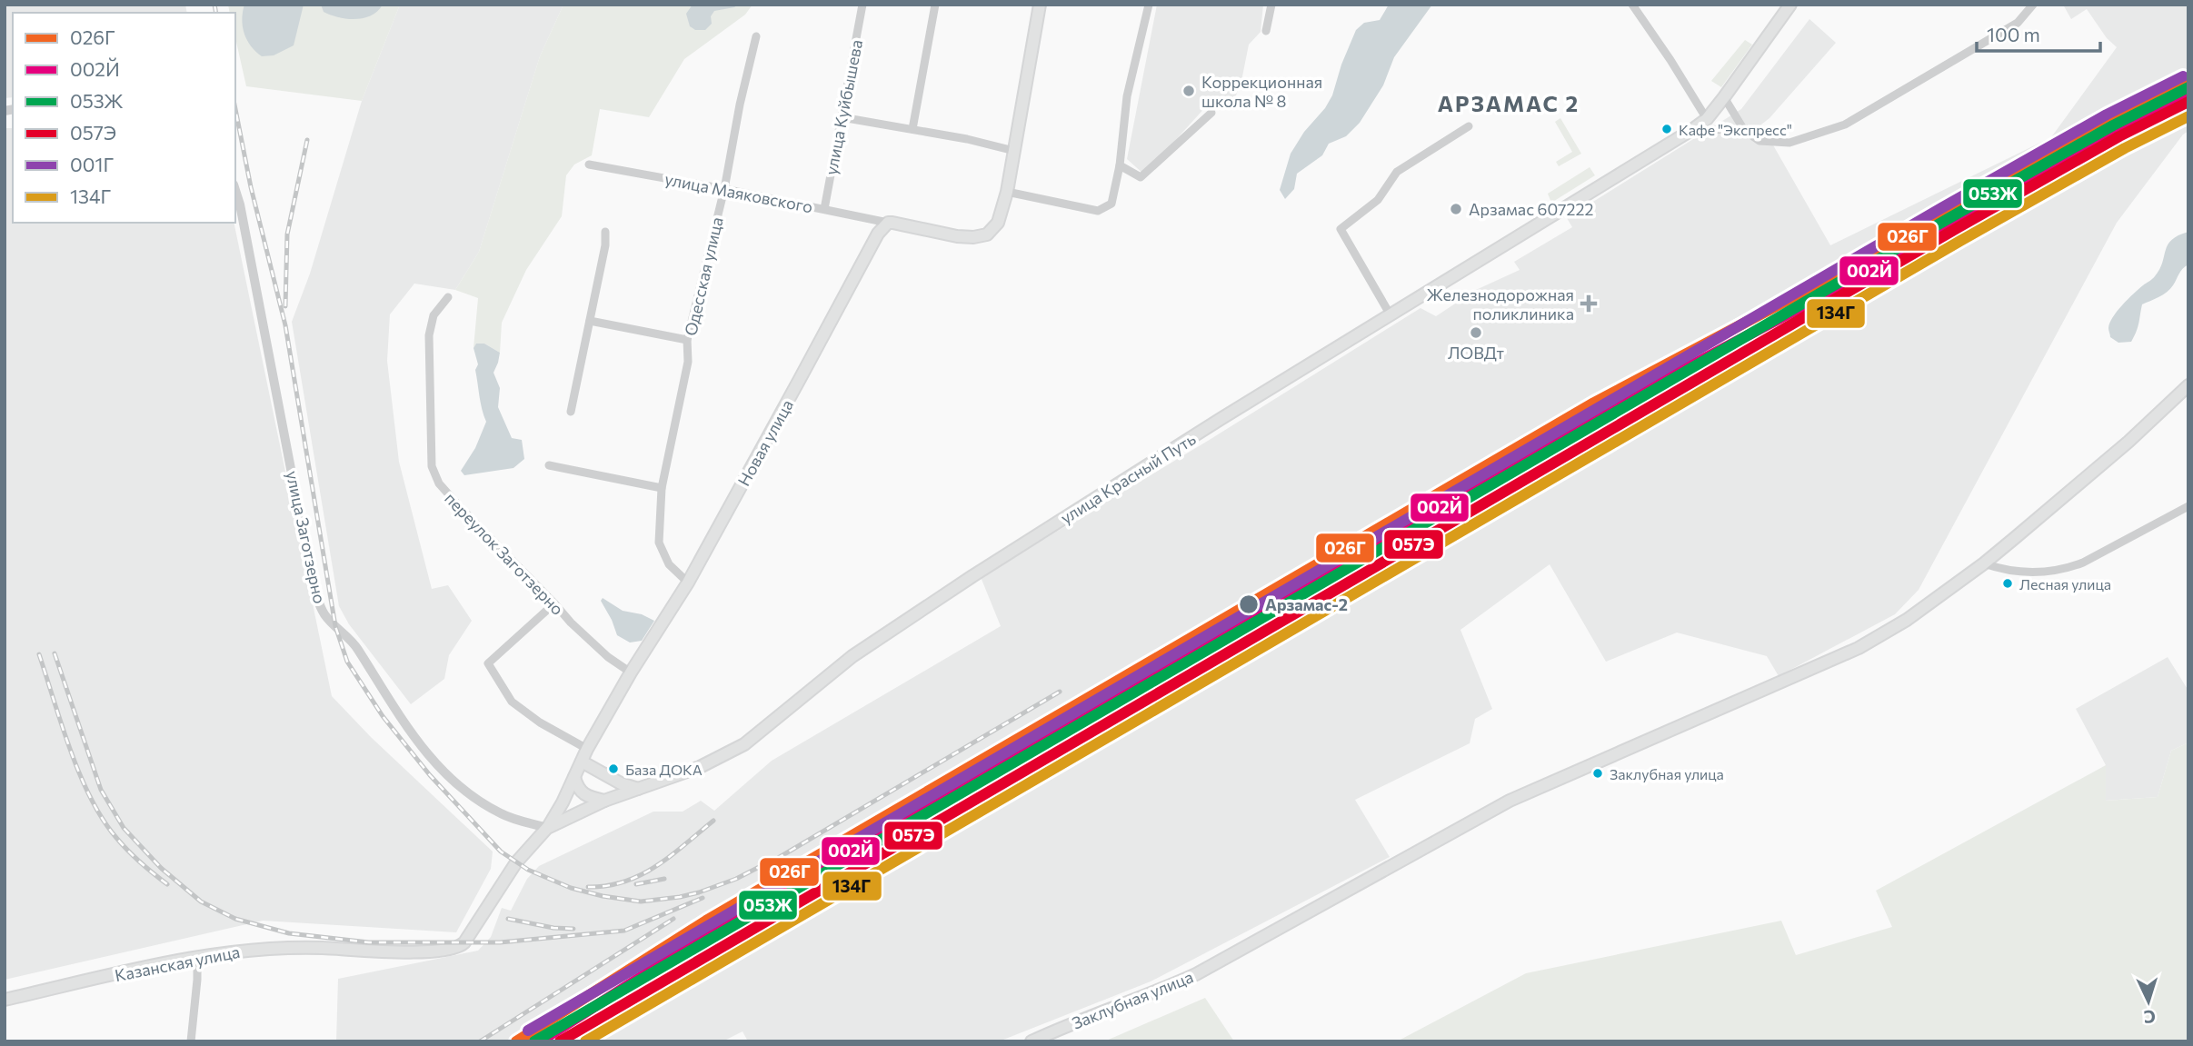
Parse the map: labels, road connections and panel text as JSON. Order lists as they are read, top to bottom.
{
  "streets": {
    "main road": [
      "Новая улица",
      "улица Красный Путь",
      "Казанская улица",
      "Заклубная улица"
    ],
    "street": [
      "улица Куйбышева",
      "улица Маяковского",
      "Одесская улица",
      "улица Заготзерно",
      "переулок Заготзерно"
    ]
  },
  "crossings": [
    ["улица Куйбышева", "улица Маяковского"],
    ["улица Маяковского", "Одесская улица"],
    ["улица Маяковского", "Новая улица"],
    ["Одесская улица", "Новая улица"],
    ["Новая улица", "улица Красный Путь"],
    ["Новая улица", "улица Заготзерно"],
    ["Новая улица", "переулок Заготзерно"],
    ["улица Красный Путь", "улица Заготзерно"],
    ["улица Красный Путь", "Казанская улица"]
  ],
  "districts": ["АРЗАМАС 2"],
  "places": {
    "other": [
      "Коррекционная школа № 8",
      "Кафе \"Экспресс\"",
      "Арзамас 607222",
      "ЛОВДт",
      "Лесная улица",
      "Арзамас-2",
      "База ДОКА",
      "Заклубная улица"
    ],
    "health": ["Железнодорожная поликлиника"]
  },
  "lines": [
    "transit line 001Г",
    "transit line 026Г",
    "transit line 053Ж",
    "transit line 002Й",
    "transit line 057Э",
    "transit line 134Г"
  ],
  "legend": [
    "026Г",
    "002Й",
    "053Ж",
    "057Э",
    "001Г",
    "134Г"
  ],
  "scale_bar": "100 m",
  "north": "bottom"
}
